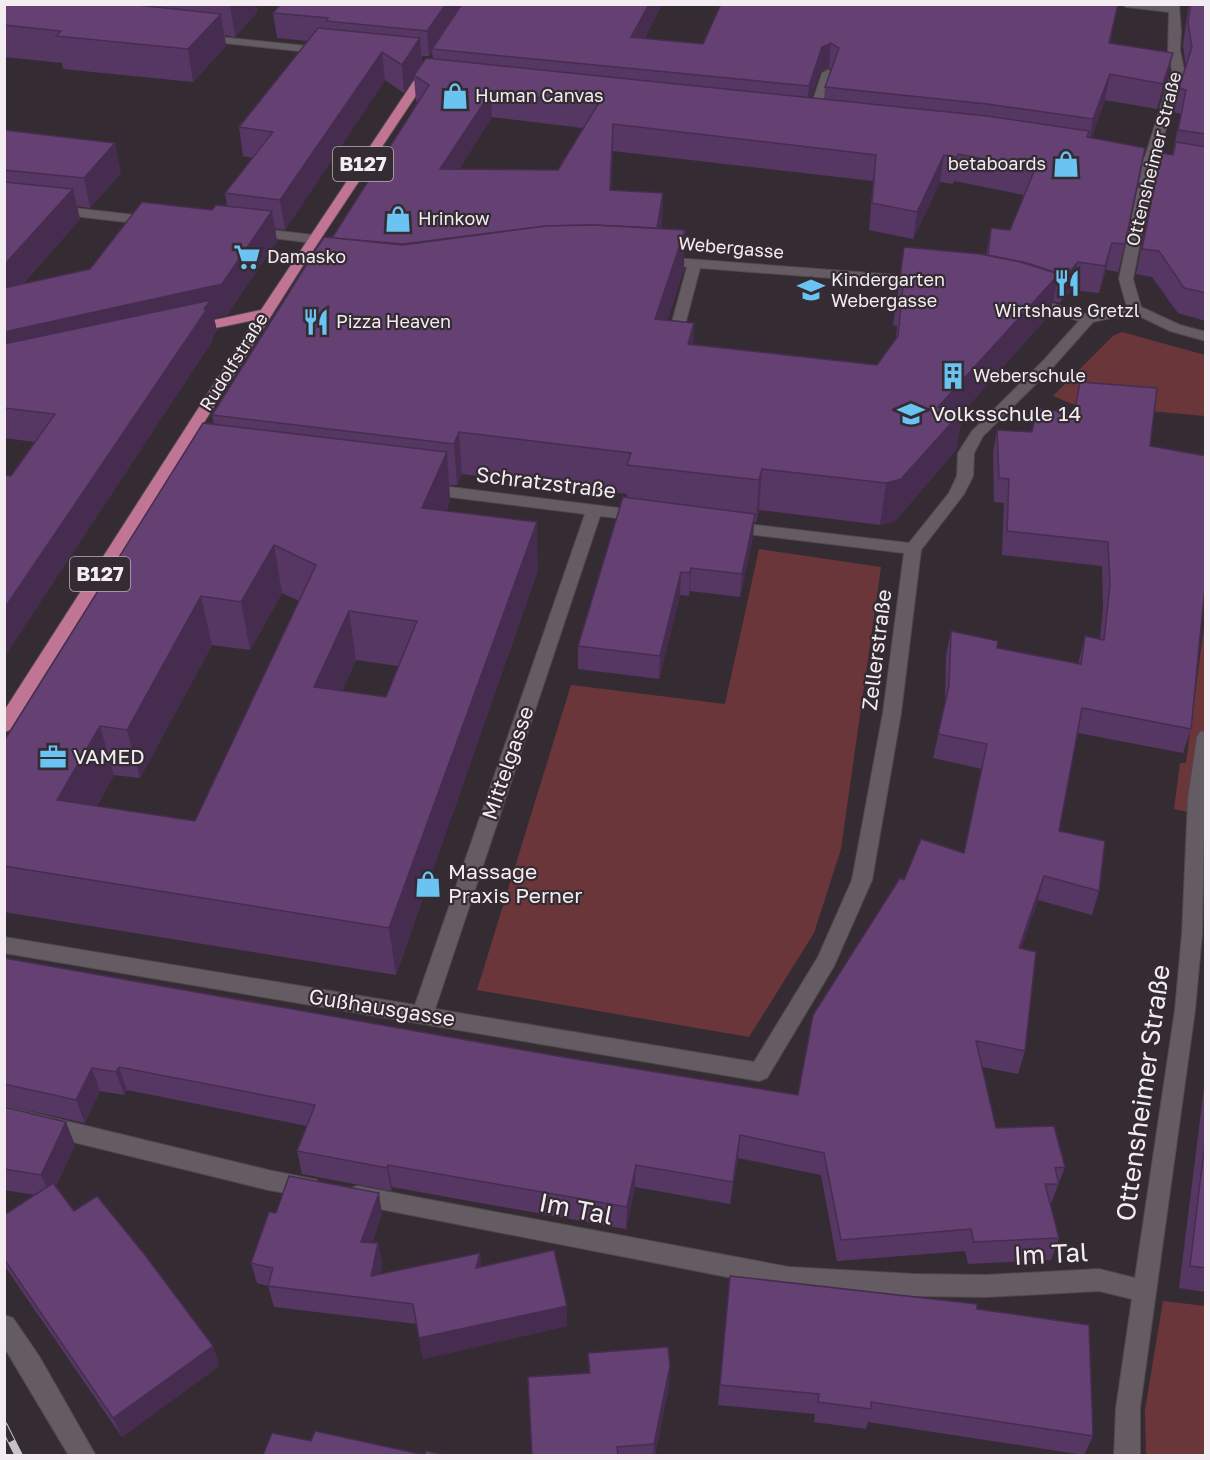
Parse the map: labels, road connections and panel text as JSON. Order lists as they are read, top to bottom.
{
  "streets": {
    "main road": ["B127", "Rudolfstraße"],
    "street": [
      "Ottensheimer Straße",
      "Webergasse",
      "Schratzstraße",
      "Zellerstraße",
      "Mittelgasse",
      "Gußhausgasse",
      "Im Tal"
    ]
  },
  "crossings": [
    ["Ottensheimer Straße", "Im Tal"],
    ["Schratzstraße", "Mittelgasse"],
    ["Zellerstraße", "Gußhausgasse"],
    ["Mittelgasse", "Gußhausgasse"]
  ],
  "places": {
    "shop": [
      "Human Canvas",
      "betaboards",
      "Hrinkow",
      "Massage Praxis Perner"
    ],
    "supermarket": ["Damasko"],
    "restaurant": ["Wirtshaus Gretzl", "Pizza Heaven"],
    "school or university": ["Kindergarten Webergasse", "Volksschule 14"],
    "building": ["Weberschule"],
    "office": ["VAMED"]
  }
}
